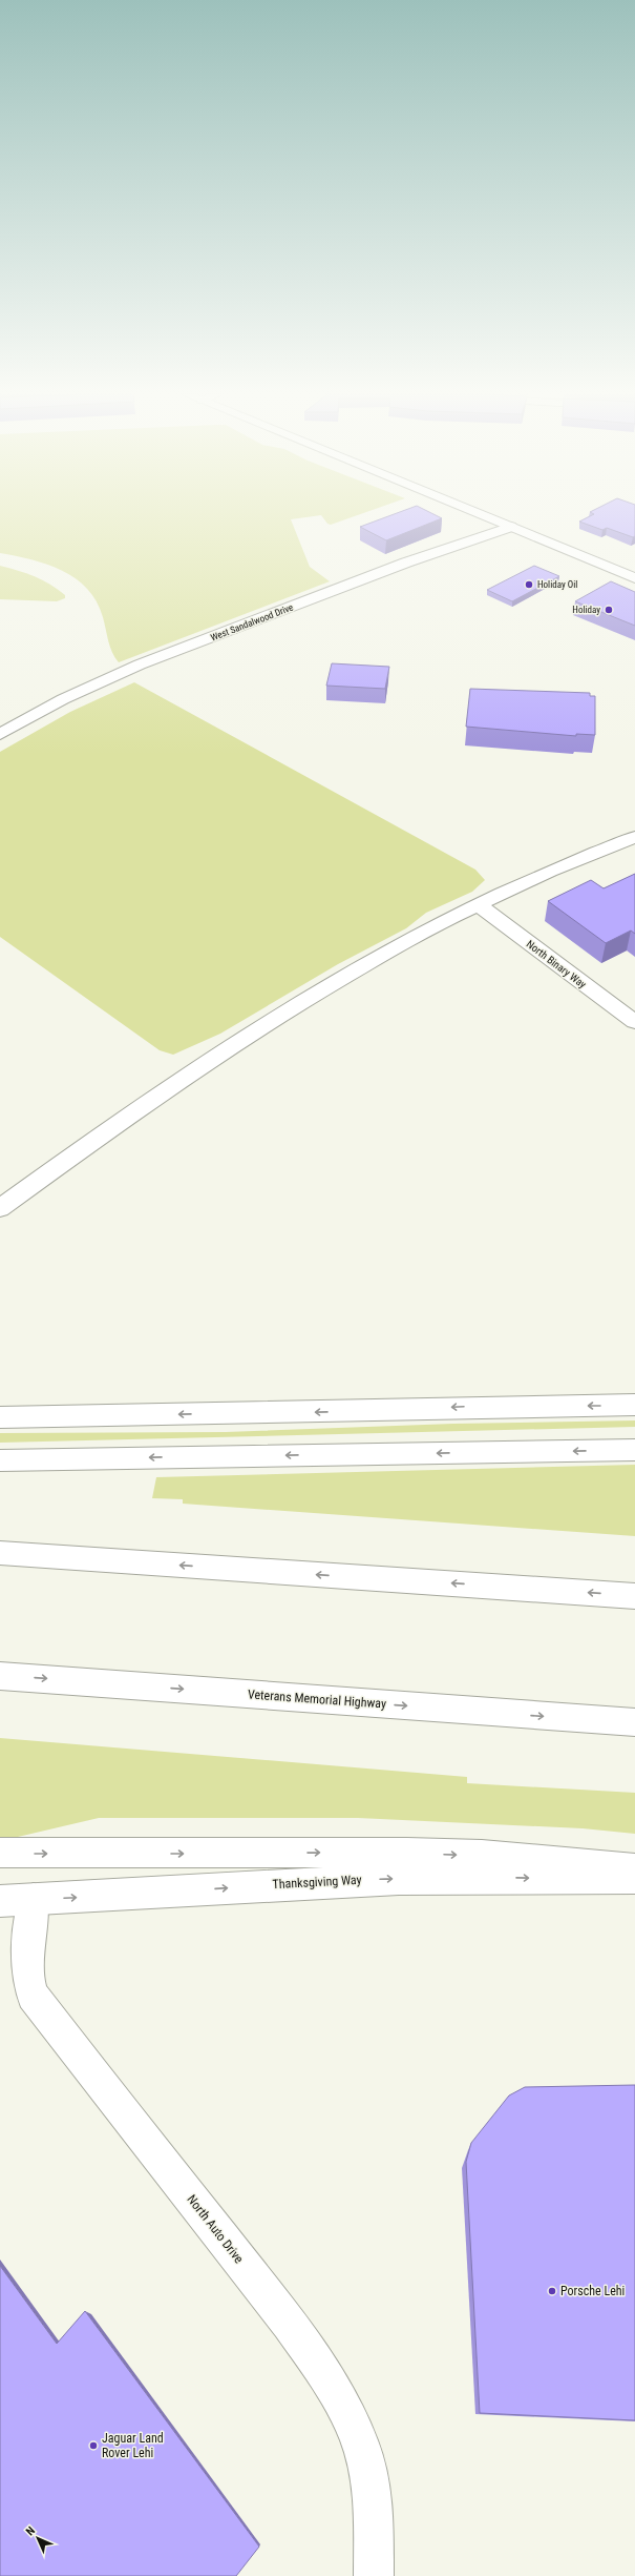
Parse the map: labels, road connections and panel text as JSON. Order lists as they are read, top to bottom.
{
  "streets": {
    "main road": [
      "West Sandalwood Drive",
      "North Binary Way",
      "Veterans Memorial Highway",
      "Thanksgiving Way",
      "North Auto Drive"
    ]
  },
  "crossings": [
    ["Thanksgiving Way", "North Auto Drive"]
  ],
  "places": [
    "Holiday Oil",
    "Holiday",
    "Porsche Lehi",
    "Jaguar Land Rover Lehi"
  ],
  "north": "top left"
}
